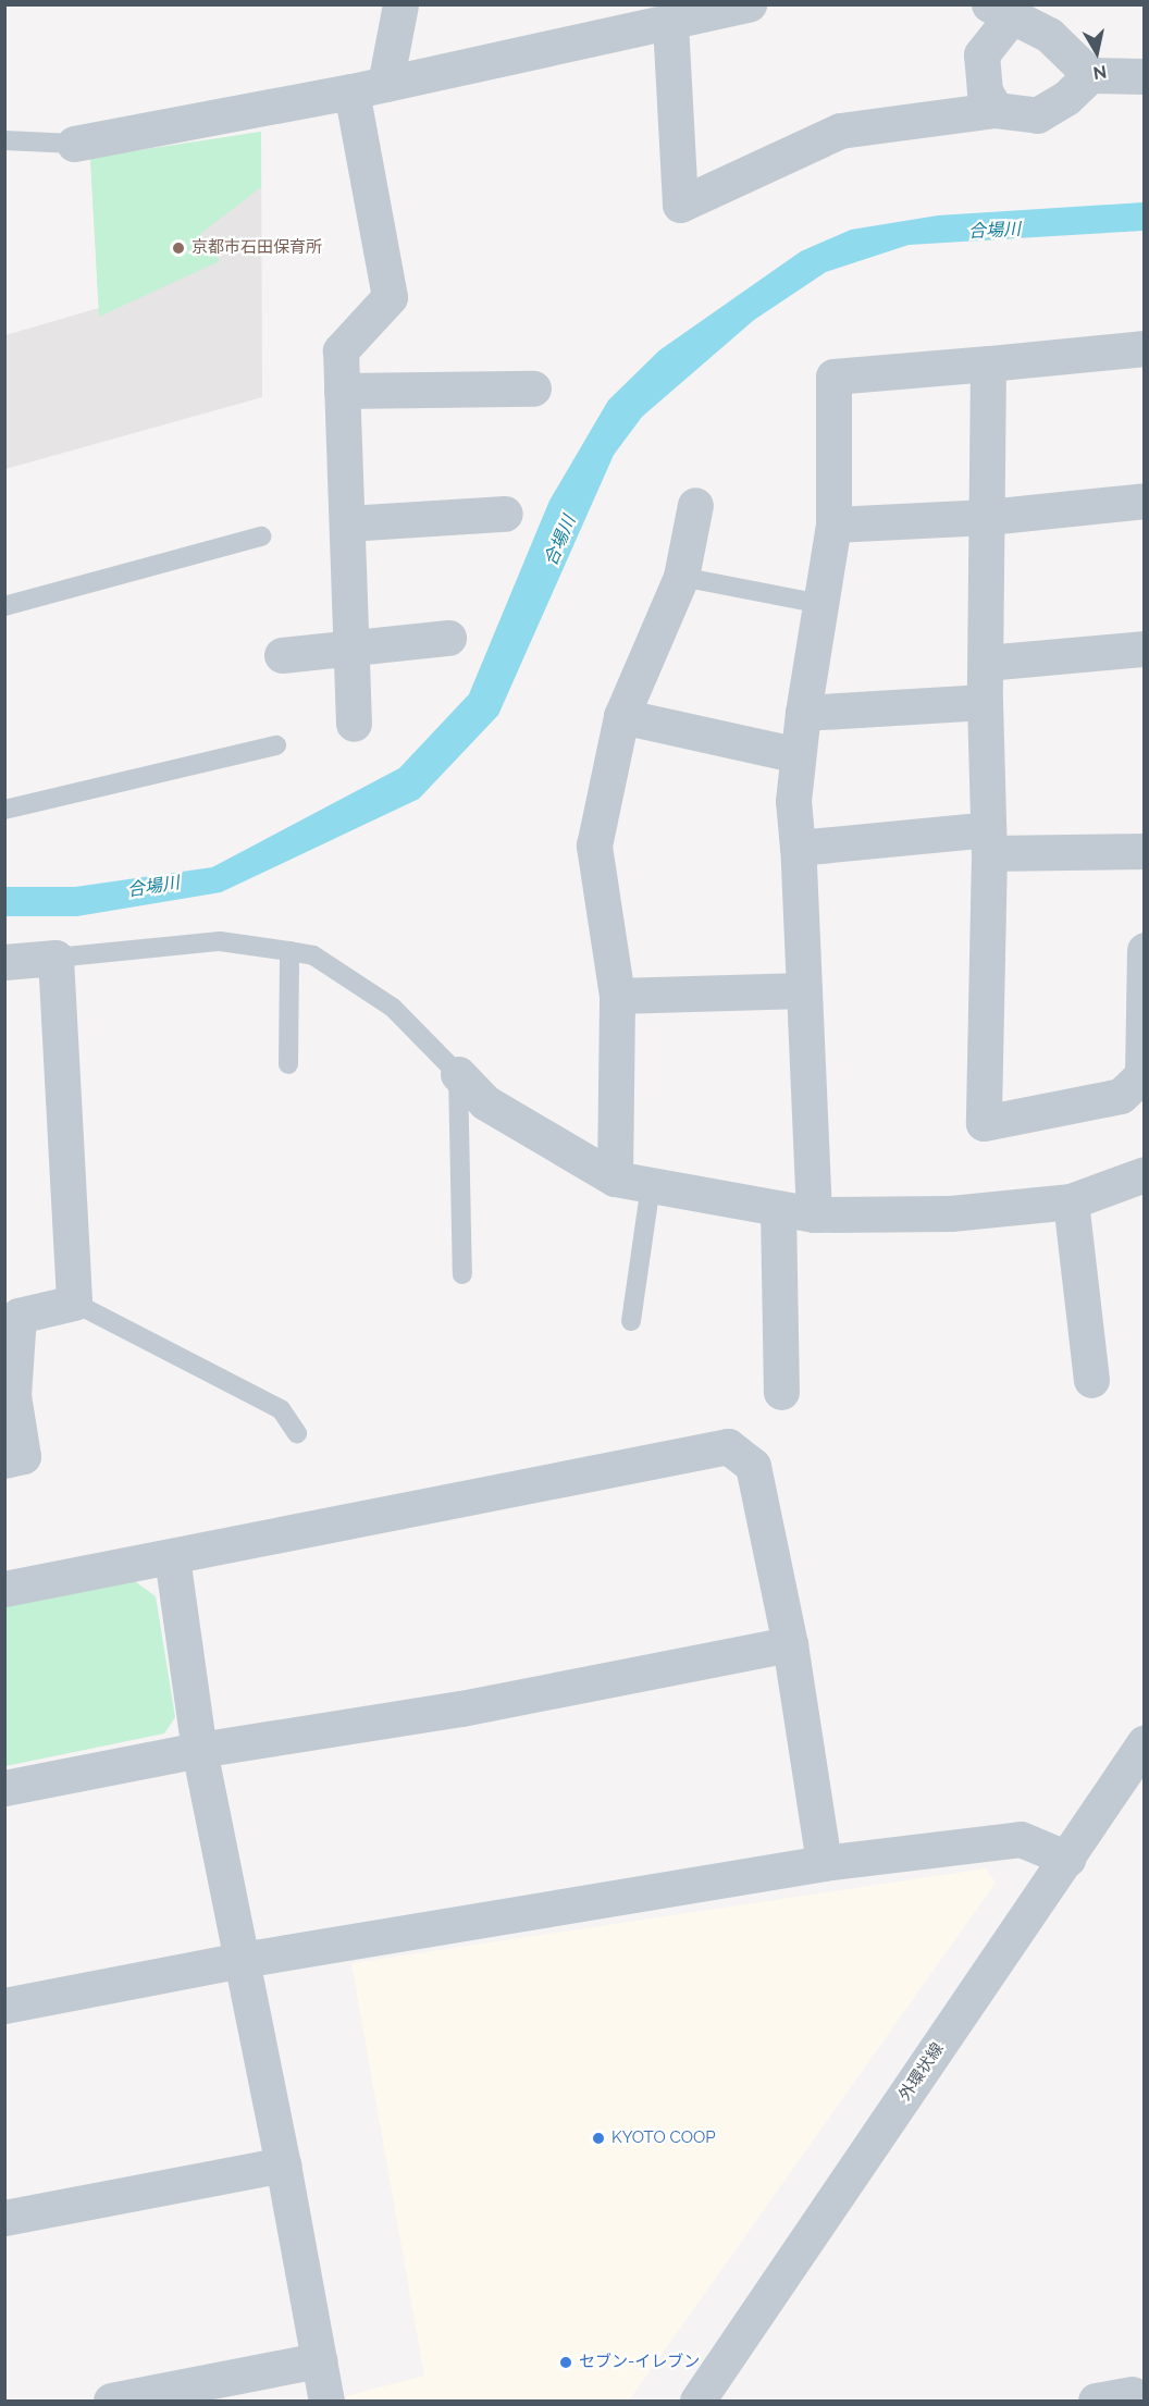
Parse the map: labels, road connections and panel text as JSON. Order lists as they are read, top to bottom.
{
  "streets": {
    "street": ["外環状線"]
  },
  "water": ["合場川"],
  "places": ["京都市石田保育所", "KYOTO COOP", "セブン-イレブン"],
  "north": "bottom"
}
